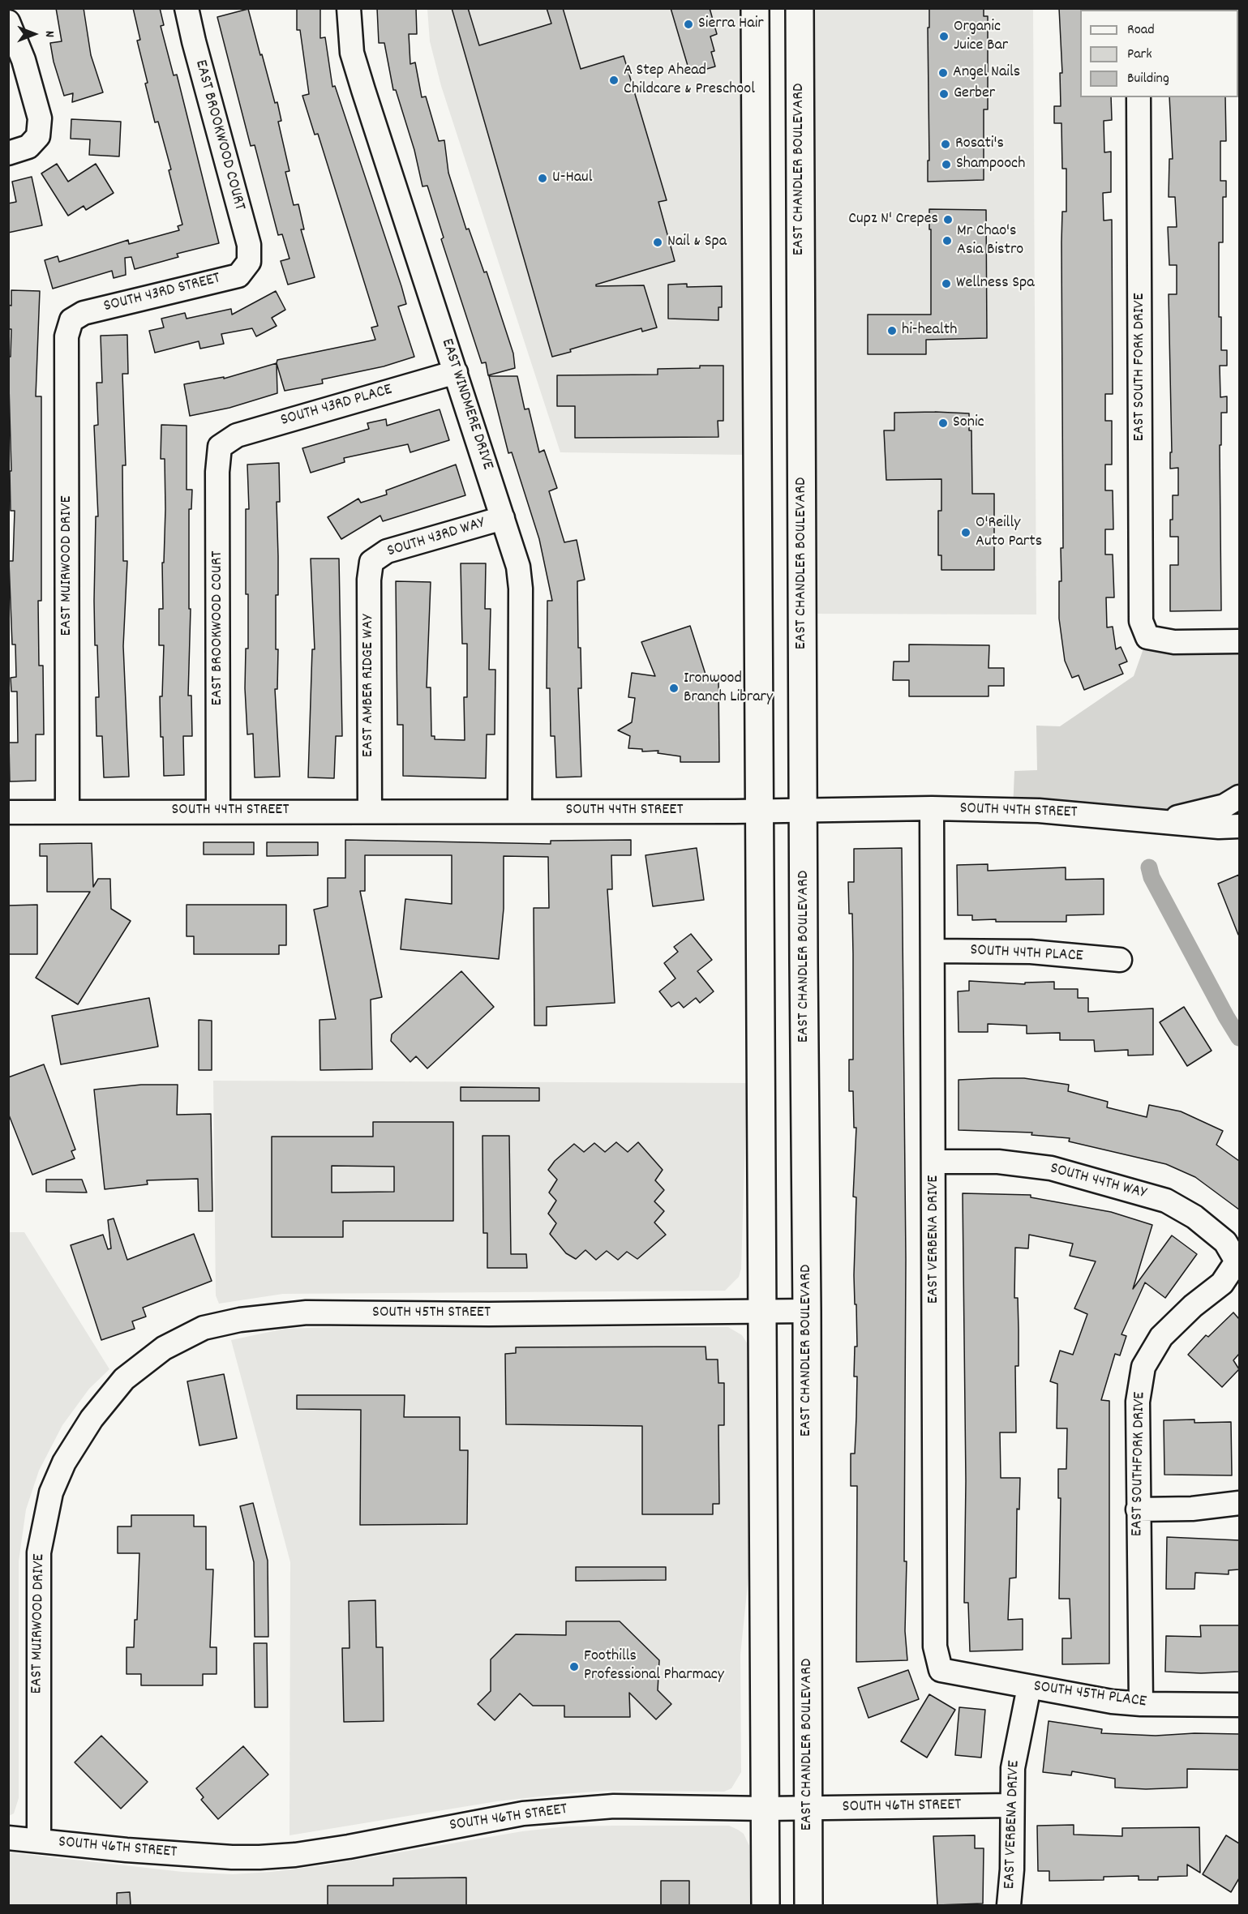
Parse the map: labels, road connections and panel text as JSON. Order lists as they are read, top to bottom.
{
  "streets": {
    "main road": ["EAST CHANDLER BOULEVARD"],
    "street": [
      "EAST BROOKWOOD COURT",
      "SOUTH 43RD STREET",
      "EAST SOUTH FORK DRIVE",
      "EAST WINDMERE DRIVE",
      "SOUTH 43RD PLACE",
      "SOUTH 43RD WAY",
      "EAST MUIRWOOD DRIVE",
      "EAST AMBER RIDGE WAY",
      "SOUTH 44TH STREET",
      "SOUTH 44TH PLACE",
      "SOUTH 44TH WAY",
      "EAST VERBENA DRIVE",
      "SOUTH 45TH STREET",
      "EAST SOUTHFORK DRIVE",
      "SOUTH 45TH PLACE",
      "SOUTH 46TH STREET"
    ]
  },
  "crossings": [
    ["EAST BROOKWOOD COURT", "SOUTH 43RD STREET"],
    ["EAST BROOKWOOD COURT", "SOUTH 43RD PLACE"],
    ["EAST BROOKWOOD COURT", "SOUTH 44TH STREET"],
    ["EAST CHANDLER BOULEVARD", "SOUTH 44TH STREET"],
    ["EAST CHANDLER BOULEVARD", "SOUTH 45TH STREET"],
    ["EAST CHANDLER BOULEVARD", "SOUTH 46TH STREET"],
    ["SOUTH 43RD STREET", "EAST MUIRWOOD DRIVE"],
    ["EAST WINDMERE DRIVE", "SOUTH 43RD PLACE"],
    ["EAST WINDMERE DRIVE", "SOUTH 43RD WAY"],
    ["EAST WINDMERE DRIVE", "SOUTH 44TH STREET"],
    ["SOUTH 43RD WAY", "EAST AMBER RIDGE WAY"],
    ["EAST MUIRWOOD DRIVE", "SOUTH 44TH STREET"],
    ["EAST MUIRWOOD DRIVE", "SOUTH 45TH STREET"],
    ["EAST MUIRWOOD DRIVE", "SOUTH 46TH STREET"],
    ["EAST AMBER RIDGE WAY", "SOUTH 44TH STREET"],
    ["SOUTH 44TH STREET", "EAST VERBENA DRIVE"],
    ["SOUTH 44TH PLACE", "EAST VERBENA DRIVE"],
    ["SOUTH 44TH WAY", "EAST VERBENA DRIVE"],
    ["SOUTH 44TH WAY", "EAST SOUTHFORK DRIVE"],
    ["EAST VERBENA DRIVE", "SOUTH 45TH PLACE"],
    ["EAST VERBENA DRIVE", "SOUTH 46TH STREET"],
    ["EAST SOUTHFORK DRIVE", "SOUTH 45TH PLACE"]
  ],
  "places": [
    "Sierra Hair",
    "Organic Juice Bar",
    "Angel Nails",
    "A Step Ahead Childcare & Preschool",
    "Gerber",
    "Rosati's",
    "Shampooch",
    "U-Haul",
    "Cupz N' Crepes",
    "Mr Chao's Asia Bistro",
    "Nail & Spa",
    "Wellness Spa",
    "hi-health",
    "Sonic",
    "O'Reilly Auto Parts",
    "Ironwood Branch Library",
    "Foothills Professional Pharmacy"
  ],
  "legend": ["Road", "Park", "Building"],
  "north": "right"
}
